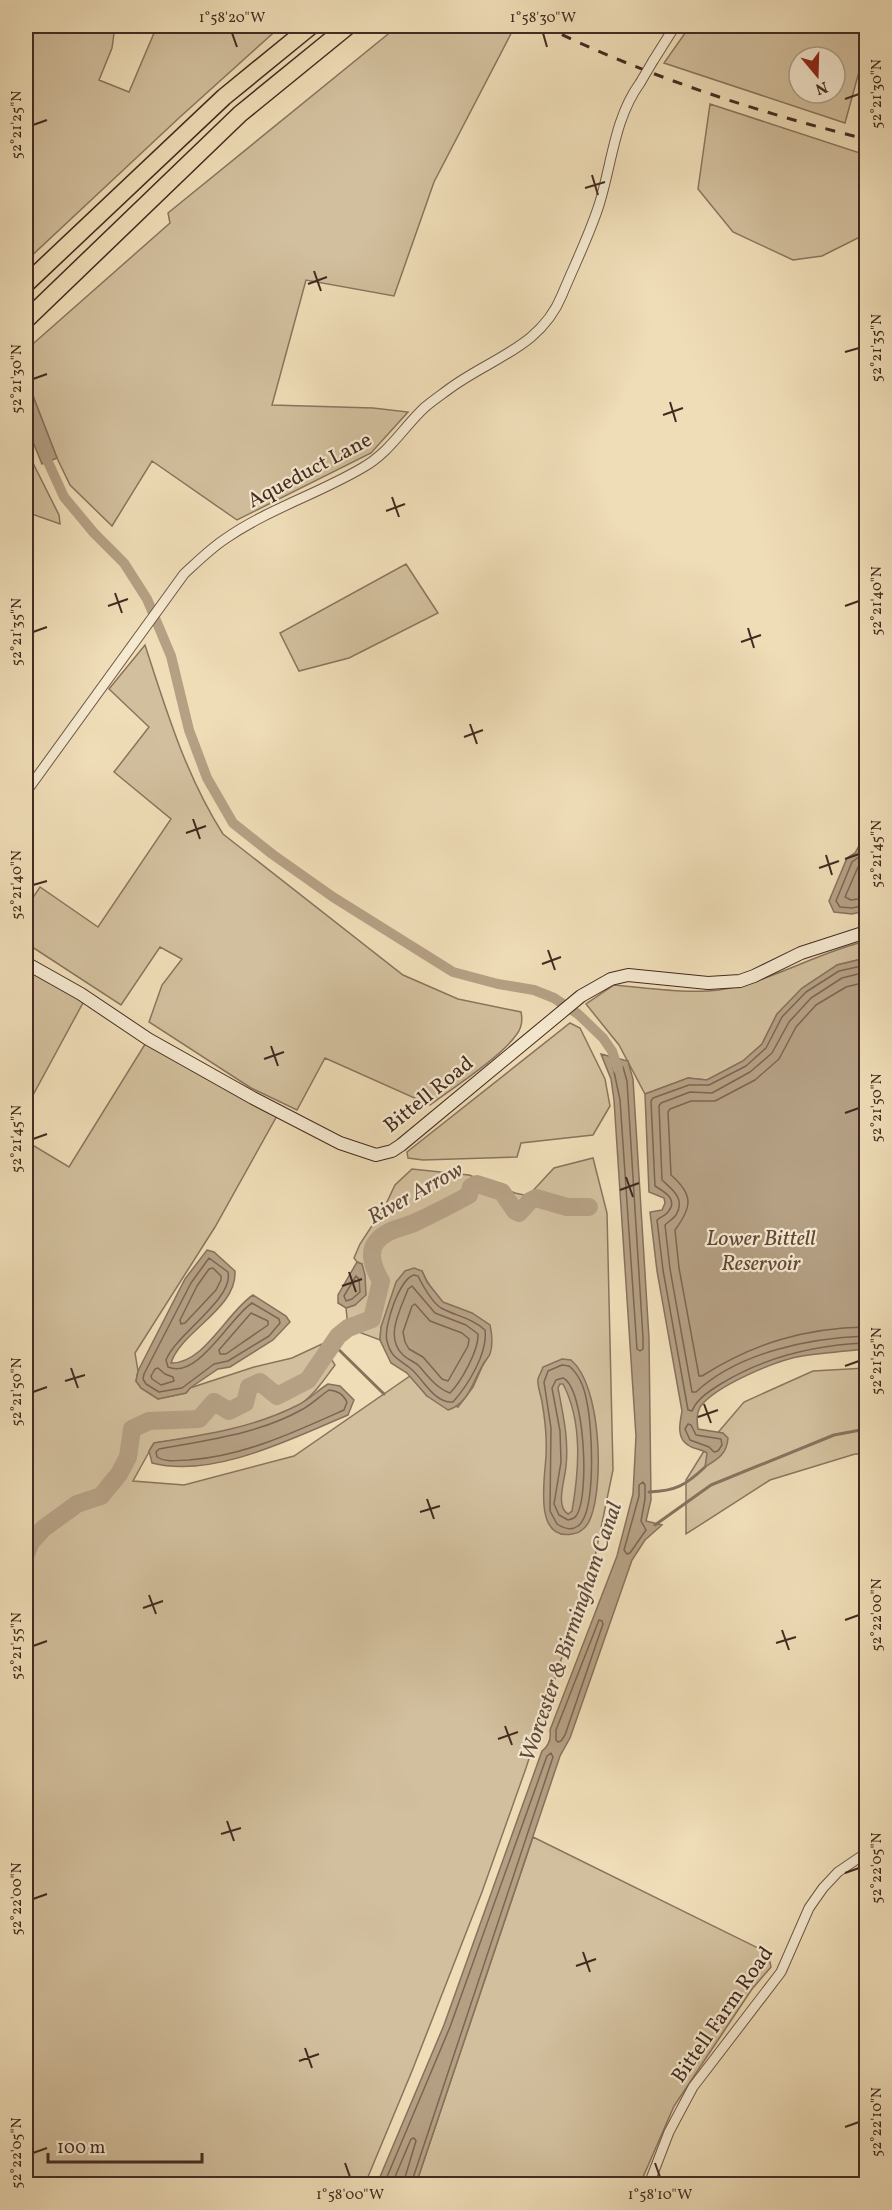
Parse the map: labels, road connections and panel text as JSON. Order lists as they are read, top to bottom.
{
  "streets": {
    "main road": ["Bittell Road"],
    "street": ["Aqueduct Lane", "Bittell Farm Road"]
  },
  "water": ["River Arrow", "Lower Bittell Reservoir", "Worcester & Birmingham Canal"],
  "scale_bar": "100 m",
  "north": "bottom",
  "coordinates": [
    "1°58'20\"W",
    "1°58'30\"W",
    "52°21'30\"N",
    "52°21'25\"N",
    "52°21'35\"N",
    "52°21'40\"N",
    "52°21'45\"N",
    "52°21'50\"N",
    "52°21'55\"N",
    "52°22'00\"N",
    "52°22'05\"N",
    "52°22'10\"N",
    "1°58'00\"W",
    "1°58'10\"W"
  ]
}
